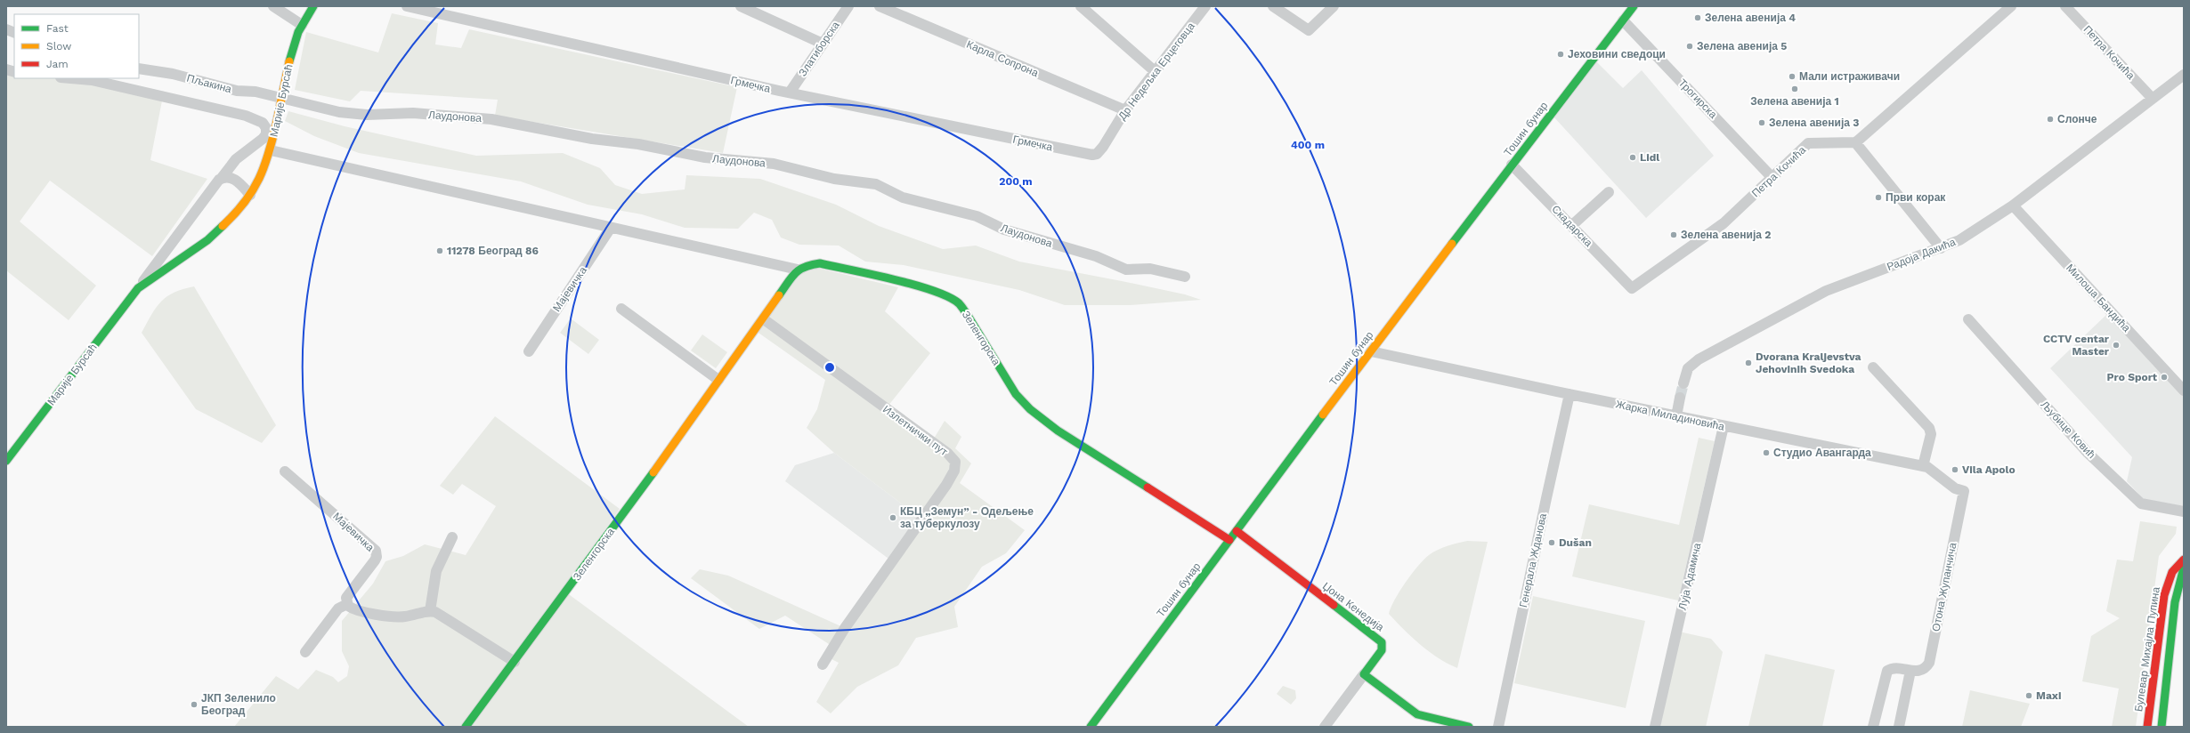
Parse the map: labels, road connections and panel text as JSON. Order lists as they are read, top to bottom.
{
  "streets": {
    "street": [
      "Златиборска",
      "Петра Кочића",
      "Карла Сопрона",
      "Др Недељка Ерцеговца",
      "Пљакина",
      "Грмечка",
      "Трогирска",
      "Марије Бурсаћ",
      "Лаудонова",
      "Тошин бунар",
      "Скадарска",
      "Радоја Дакића",
      "Мајевичка",
      "Милоша Бандића",
      "Зеленгорска",
      "Жарка Миладиновића",
      "Љубице Ковић",
      "Излетнички пут",
      "Генерала Жданова",
      "Луја Адамича",
      "Отона Жупанчича",
      "Џона Кенедија",
      "Булевар Михајла Пупина"
    ]
  },
  "crossings": [
    ["Златиборска", "Грмечка"],
    ["Петра Кочића", "Трогирска"],
    ["Петра Кочића", "Скадарска"],
    ["Петра Кочића", "Радоја Дакића"],
    ["Карла Сопрона", "Др Недељка Ерцеговца"],
    ["Др Недељка Ерцеговца", "Грмечка"],
    ["Пљакина", "Лаудонова"],
    ["Трогирска", "Тошин бунар"],
    ["Тошин бунар", "Скадарска"],
    ["Тошин бунар", "Зеленгорска"],
    ["Тошин бунар", "Жарка Миладиновића"],
    ["Тошин бунар", "Џона Кенедија"],
    ["Радоја Дакића", "Милоша Бандића"],
    ["Зеленгорска", "Излетнички пут"],
    ["Жарка Миладиновића", "Генерала Жданова"],
    ["Жарка Миладиновића", "Луја Адамича"],
    ["Жарка Миладиновића", "Отона Жупанчича"]
  ],
  "places": [
    "Зелена авенија 4",
    "Зелена авенија 5",
    "Јеховини сведоци",
    "Мали истраживачи",
    "Зелена авенија 1",
    "Слонче",
    "Зелена авенија 3",
    "Lidl",
    "Први корак",
    "Зелена авенија 2",
    "11278 Београд 86",
    "CCTV centar Master",
    "Dvorana Kraljevstva Jehovinih Svedoka",
    "Pro Sport",
    "Студио Авангарда",
    "Vila Apolo",
    "КБЦ „Земун” - Одељење за туберкулозу",
    "Dušan",
    "Maxi",
    "ЈКП Зеленило Београд"
  ],
  "legend": ["Fast", "Slow", "Jam"],
  "rings": ["400 m", "200 m"]
}
